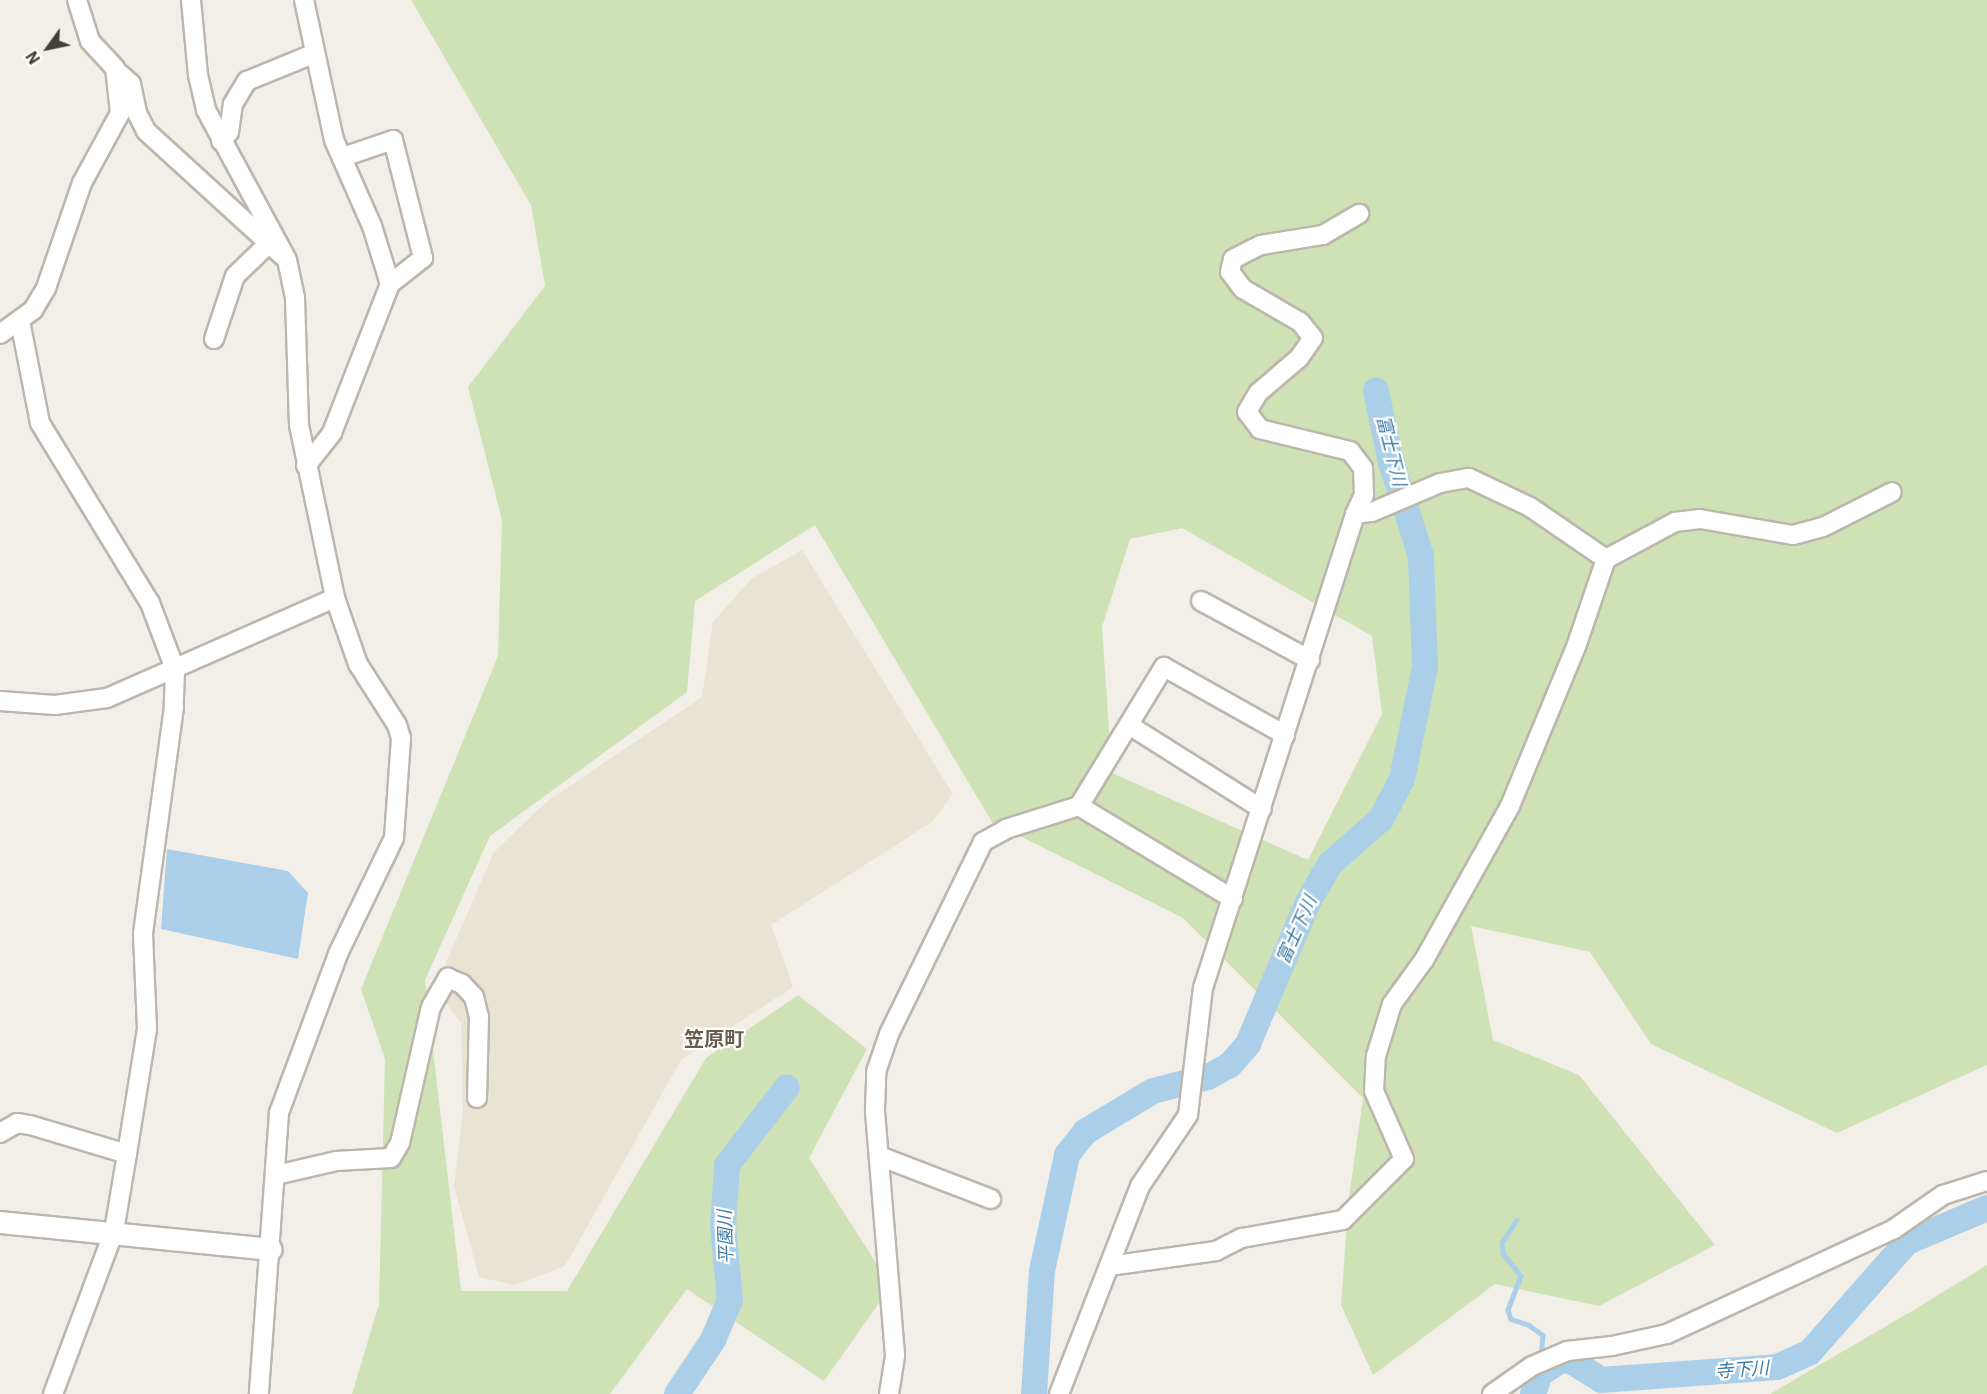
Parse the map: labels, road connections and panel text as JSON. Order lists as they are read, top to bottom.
{
  "districts": ["笠原町"],
  "water": ["富士下川", "平園川", "寺下川"],
  "north": "bottom left"
}
